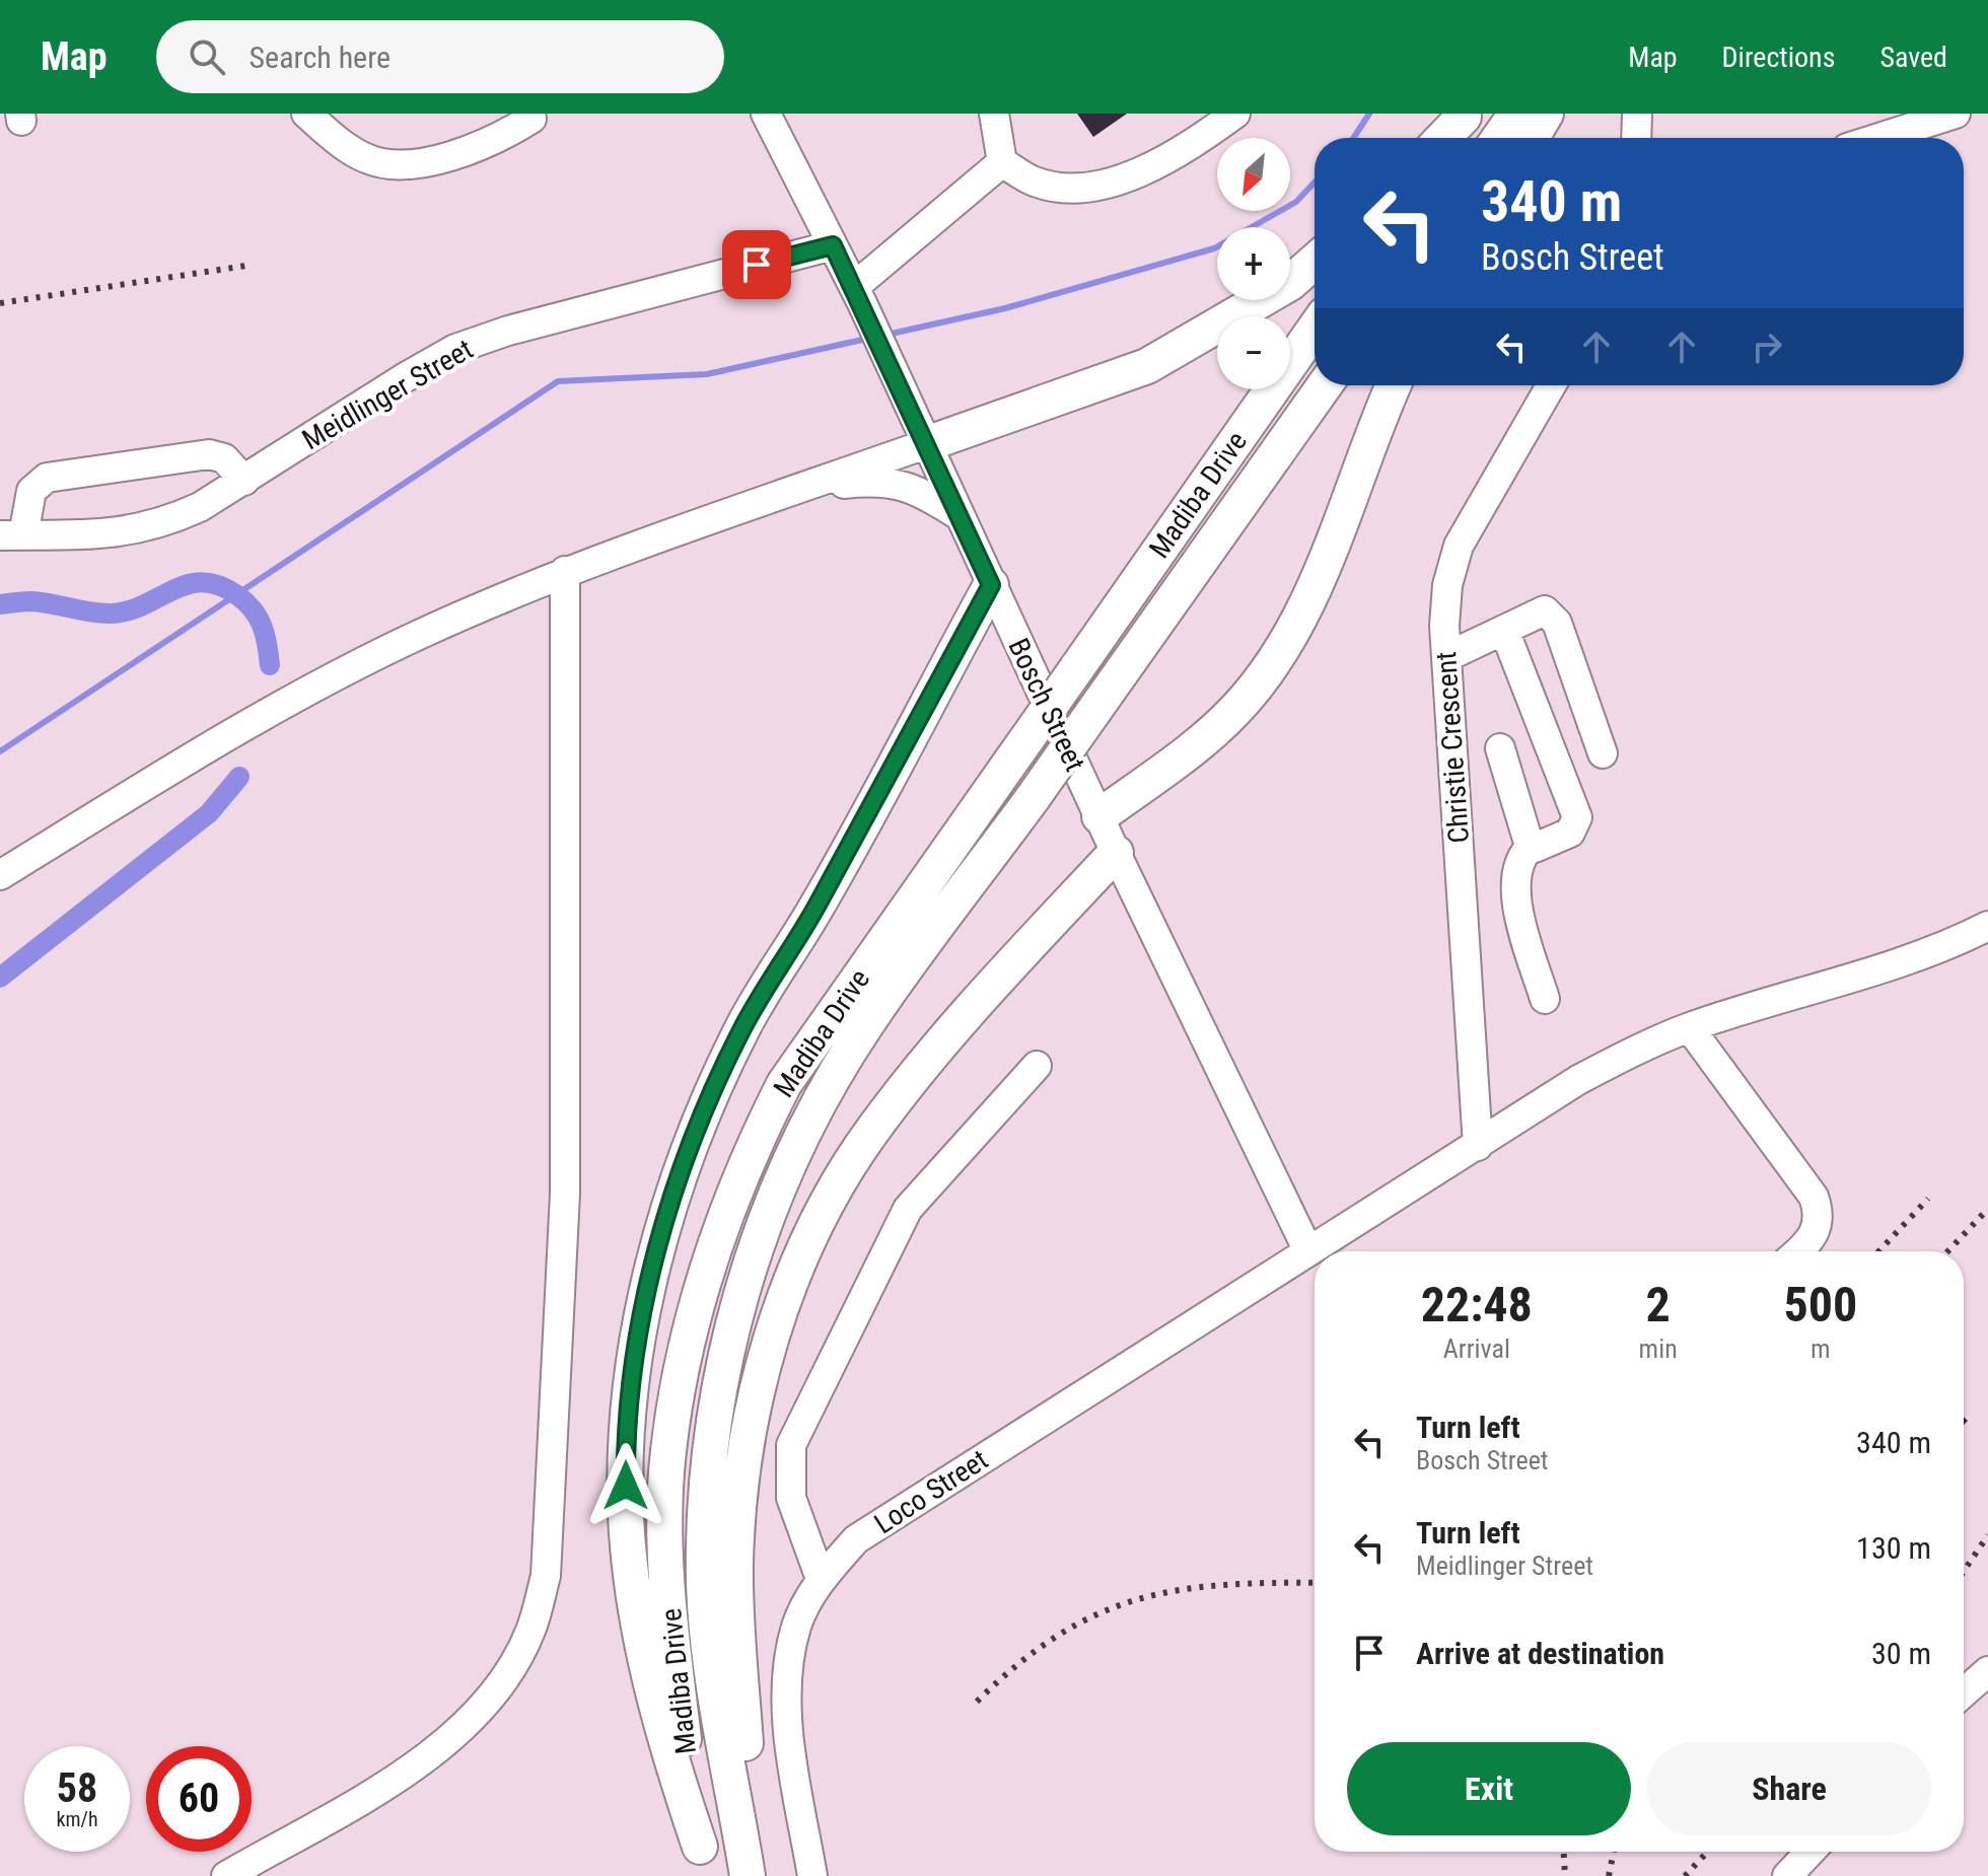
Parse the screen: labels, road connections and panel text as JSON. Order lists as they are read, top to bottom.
{
  "streets": {
    "main road": ["Madiba Drive"],
    "street": [
      "Meidlinger Street",
      "Bosch Street",
      "Christie Crescent",
      "Loco Street"
    ]
  },
  "crossings": [
    ["Meidlinger Street", "Bosch Street"],
    ["Bosch Street", "Loco Street"],
    ["Christie Crescent", "Loco Street"]
  ],
  "north": "bottom left",
  "page": {
    "header": "Map",
    "search": "Search here",
    "nav": ["Map", "Directions", "Saved"],
    "map_buttons": ["+", "−"],
    "turn": ["340 m", "Bosch Street"],
    "eta": [
      "22:48",
      "Arrival",
      "2",
      "min",
      "500",
      "m"
    ],
    "list": [
      {
        "name": "Turn left",
        "note": "Bosch Street",
        "value": "340 m"
      },
      {
        "name": "Turn left",
        "note": "Meidlinger Street",
        "value": "130 m"
      },
      {
        "name": "Arrive at destination",
        "value": "30 m"
      }
    ],
    "buttons": ["Exit", "Share"],
    "speed": "58 km/h",
    "limit": "60"
  }
}
